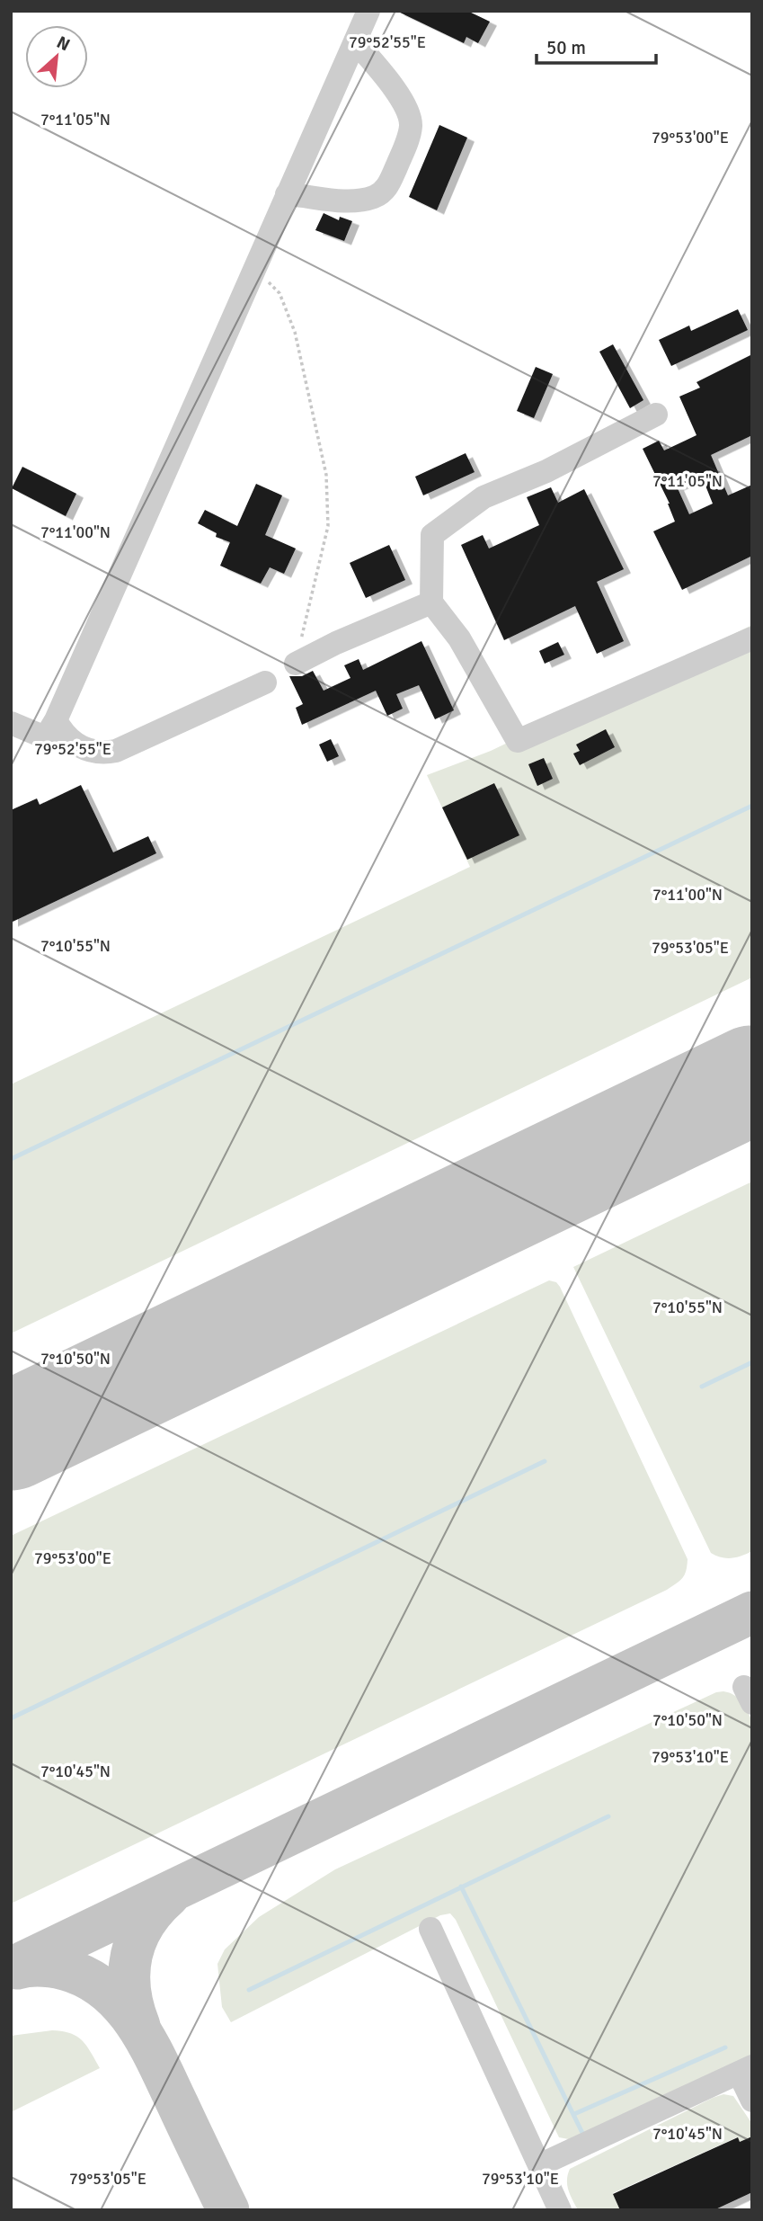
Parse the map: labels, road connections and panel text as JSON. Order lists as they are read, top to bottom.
{
  "scale_bar": "50 m",
  "north": "top right",
  "coordinates": [
    "79°52'55\"E",
    "7°11'05\"N",
    "79°53'00\"E",
    "7°11'00\"N",
    "7°10'55\"N",
    "79°53'05\"E",
    "7°10'50\"N",
    "79°53'10\"E",
    "7°10'45\"N"
  ]
}
